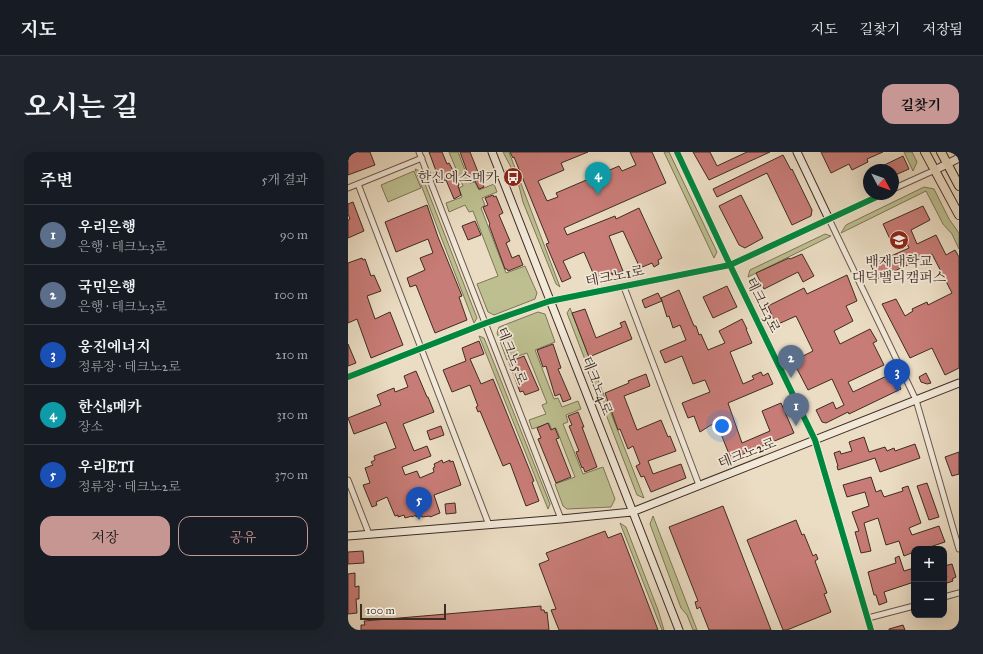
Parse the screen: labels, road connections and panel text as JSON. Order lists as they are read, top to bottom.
{
  "streets": {
    "main road": ["테크노4로", "테크노2로"],
    "street": ["테크노1로", "테크노3로", "테크노5로"]
  },
  "crossings": [
    ["테크노1로", "테크노3로"],
    ["테크노1로", "테크노5로"],
    ["테크노1로", "테크노4로"],
    ["테크노1로", "테크노2로"],
    ["테크노3로", "테크노2로"],
    ["테크노5로", "테크노2로"],
    ["테크노4로", "테크노2로"]
  ],
  "places": {
    "bus stop": ["한신에스메카"],
    "school or university": ["배재대학교 대덕밸리캠퍼스"]
  },
  "scale_bar": "100 m",
  "north": "bottom right",
  "page": {
    "header": "지도",
    "nav": ["지도", "길찾기", "저장됨"],
    "title": "오시는 길",
    "buttons": [
      "길찾기",
      ["저장", "공유"]
    ],
    "heading": ["주변", "5개 결과"],
    "pins": [
      "4",
      "2",
      "3",
      "1",
      "5"
    ],
    "list": [
      {
        "mark": "1",
        "name": "우리은행",
        "note": "은행 · 테크노3로",
        "value": "90 m"
      },
      {
        "mark": "2",
        "name": "국민은행",
        "note": "은행 · 테크노3로",
        "value": "100 m"
      },
      {
        "mark": "3",
        "name": "웅진에너지",
        "note": "정류장 · 테크노2로",
        "value": "210 m"
      },
      {
        "mark": "4",
        "name": "한신s메카",
        "note": "장소",
        "value": "310 m"
      },
      {
        "mark": "5",
        "name": "우리ETI",
        "note": "정류장 · 테크노2로",
        "value": "370 m"
      }
    ],
    "map_buttons": ["+", "−"],
    "scale": "100 m"
  }
}
